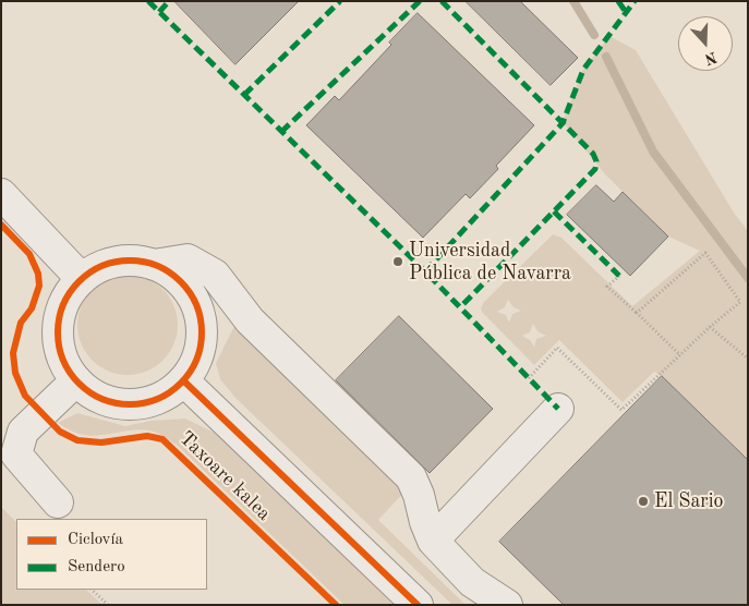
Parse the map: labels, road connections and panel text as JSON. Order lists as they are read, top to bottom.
{
  "streets": {
    "cycle path": ["Taxoare kalea"]
  },
  "places": ["Universidad Pública de Navarra", "El Sario"],
  "legend": ["Ciclovía", "Sendero"],
  "north": "bottom"
}
